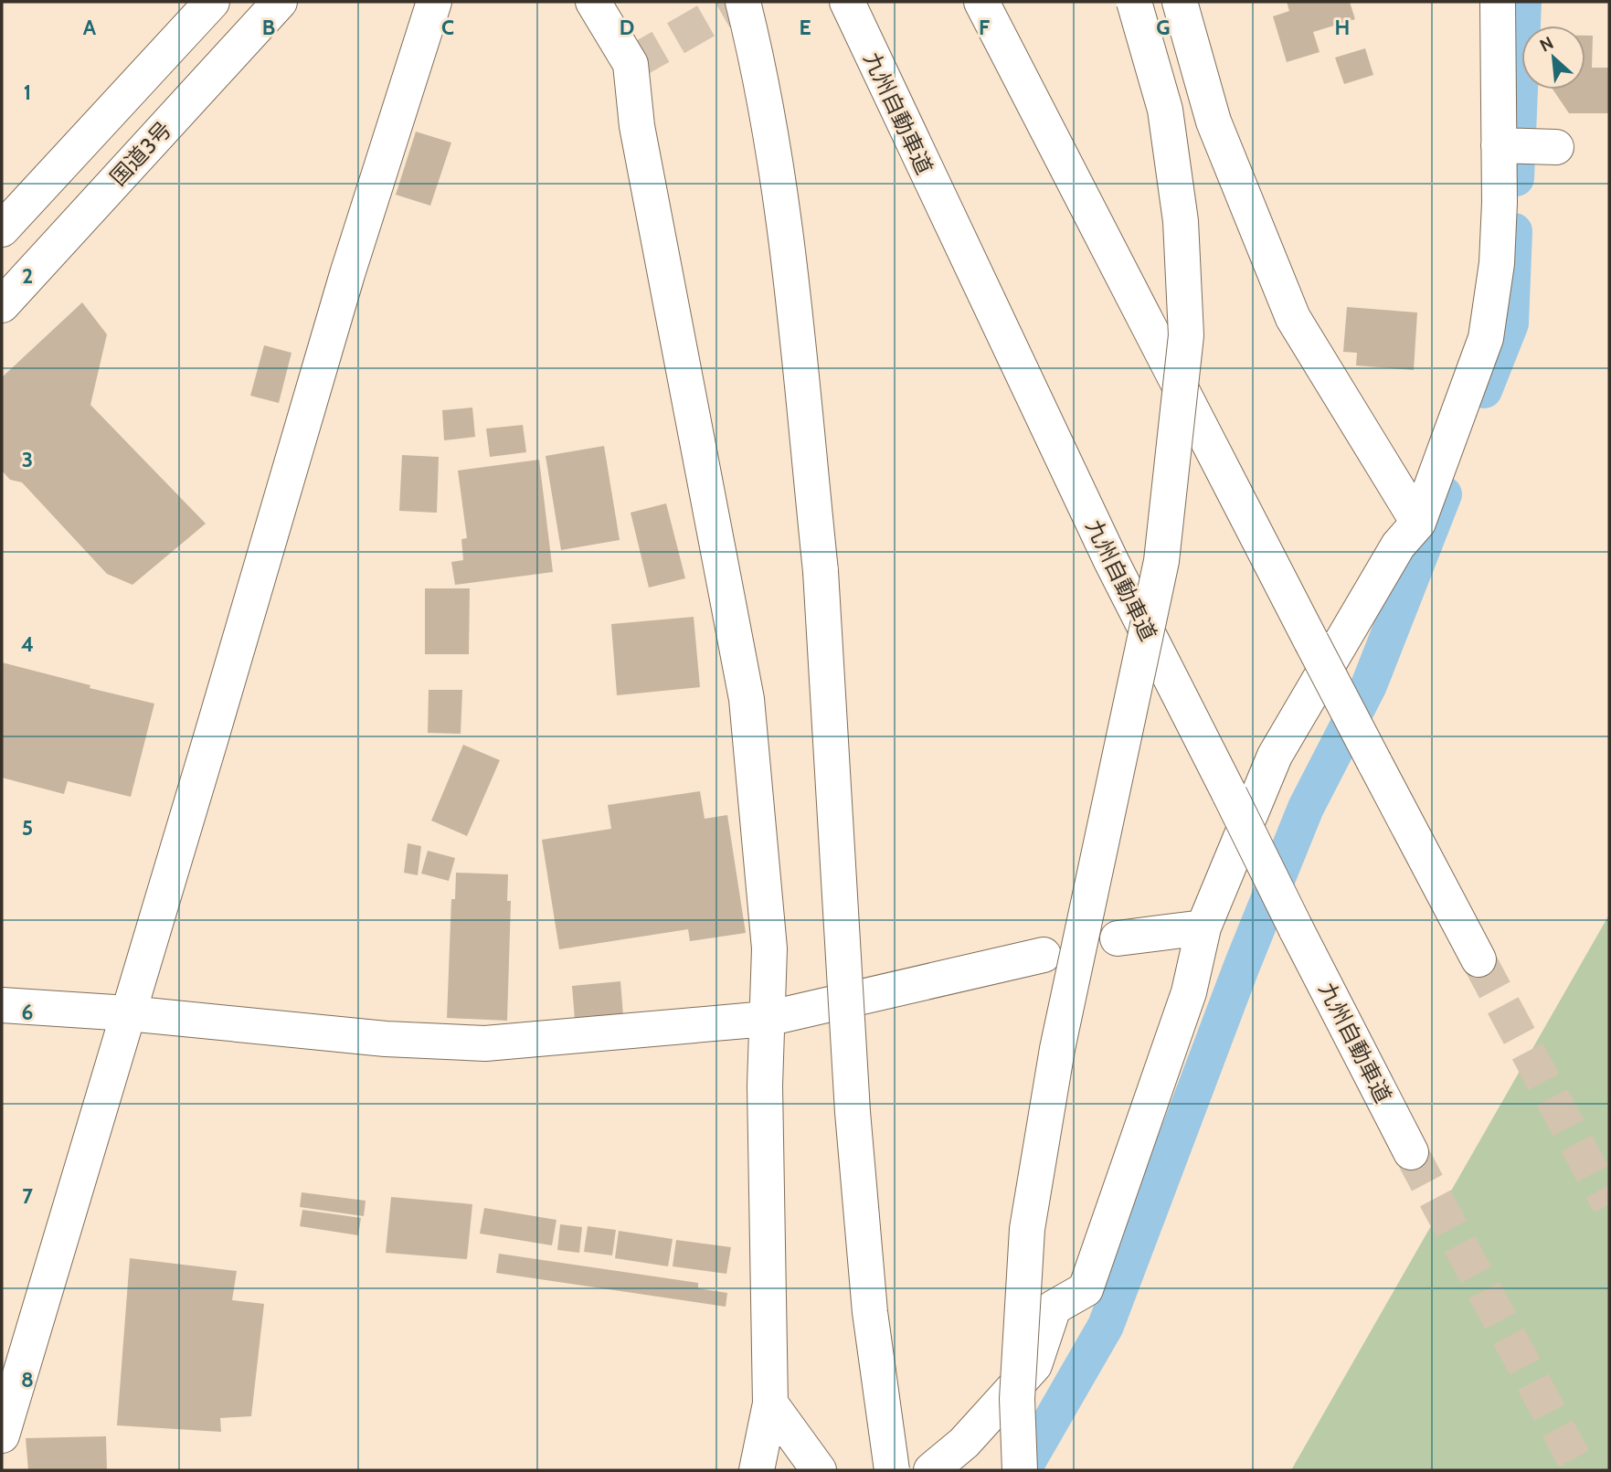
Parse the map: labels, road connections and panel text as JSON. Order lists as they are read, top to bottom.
{
  "streets": {
    "main road": ["九州自動車道", "国道3号"]
  },
  "north": "top left",
  "grid": {
    "columns": [
      "A",
      "B",
      "C",
      "D",
      "E",
      "F",
      "G",
      "H"
    ],
    "rows": [
      "1",
      "2",
      "3",
      "4",
      "5",
      "6",
      "7",
      "8"
    ]
  }
}
